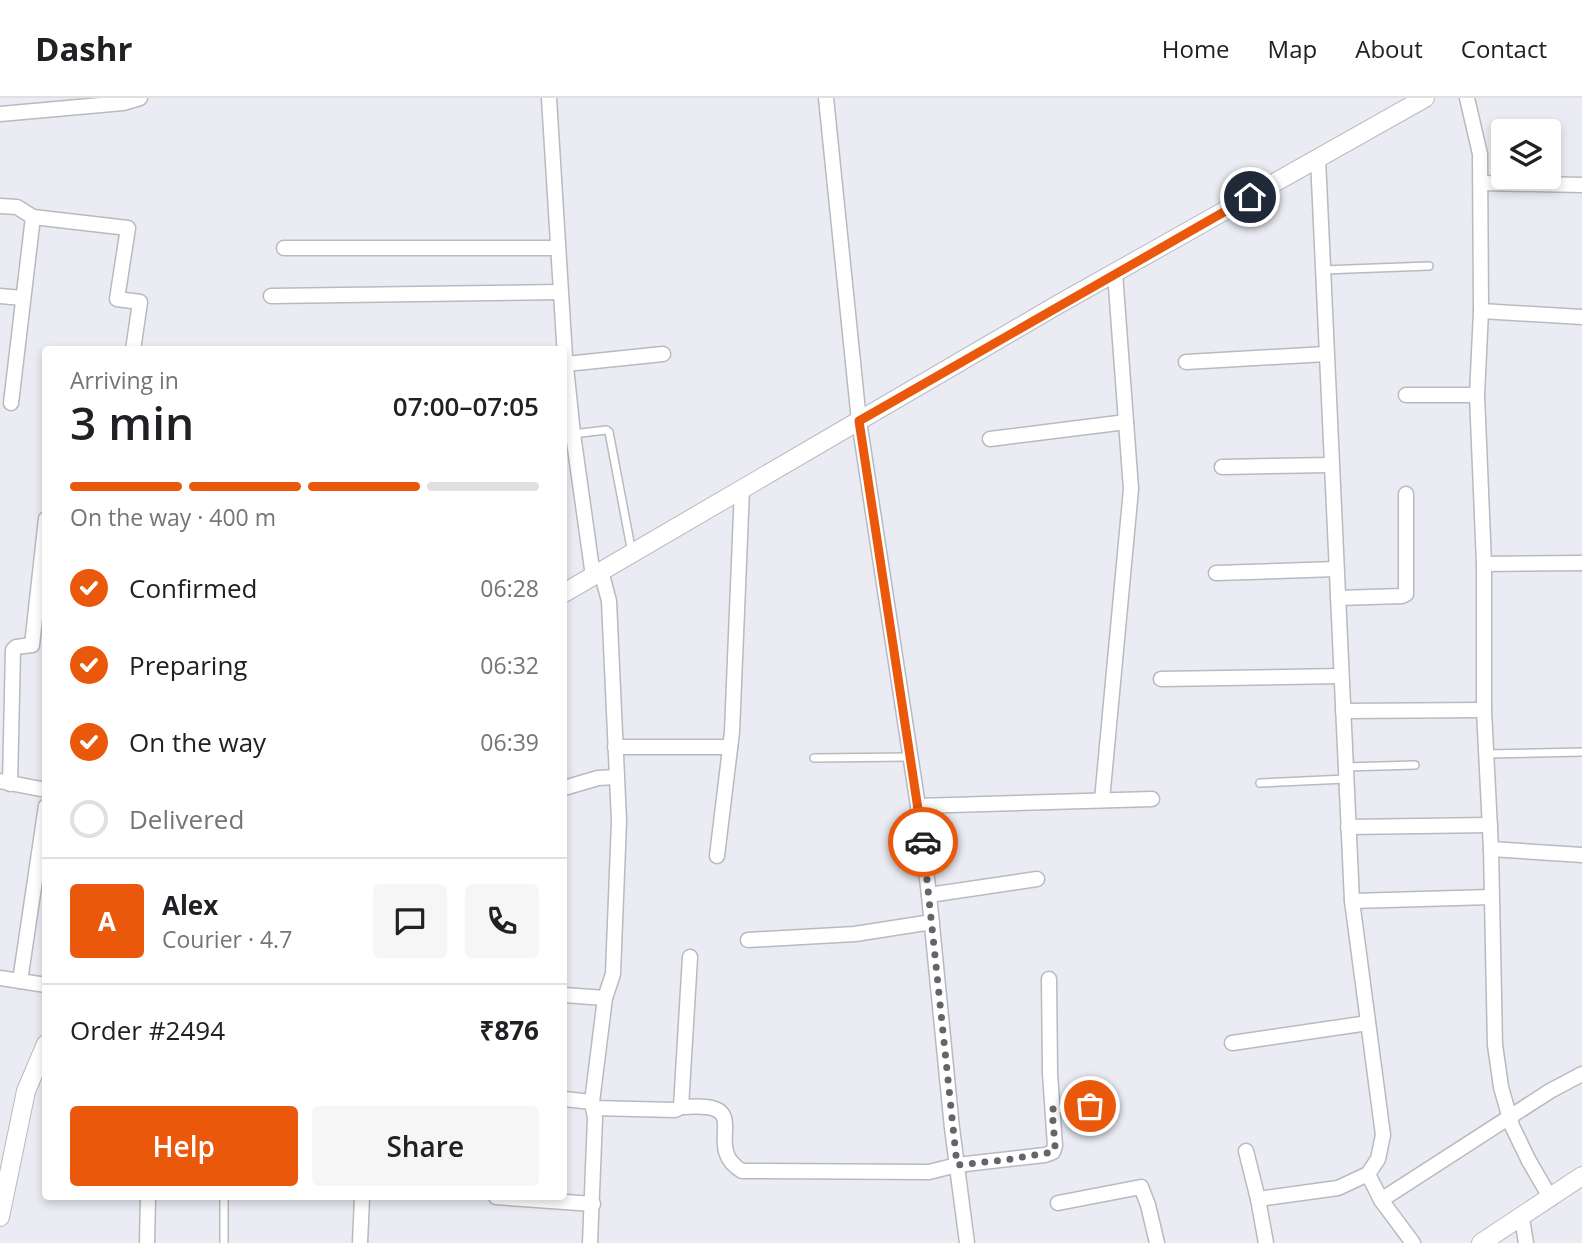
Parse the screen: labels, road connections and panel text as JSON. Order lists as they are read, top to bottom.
{
  "page": {
    "header": "Dashr",
    "nav": [
      "Home",
      "Map",
      "About",
      "Contact"
    ],
    "heading": ["3 min", "Arriving in", "07:00–07:05"],
    "panel": [
      "Alex",
      "Courier · 4.7",
      "Order #2494",
      "₹876"
    ],
    "bar": "On the way · 400 m",
    "list": [
      ["Confirmed", "06:28"],
      ["Preparing", "06:32"],
      ["On the way", "06:39"],
      "Delivered"
    ],
    "round": "A",
    "buttons": ["Help", "Share"]
  }
}
